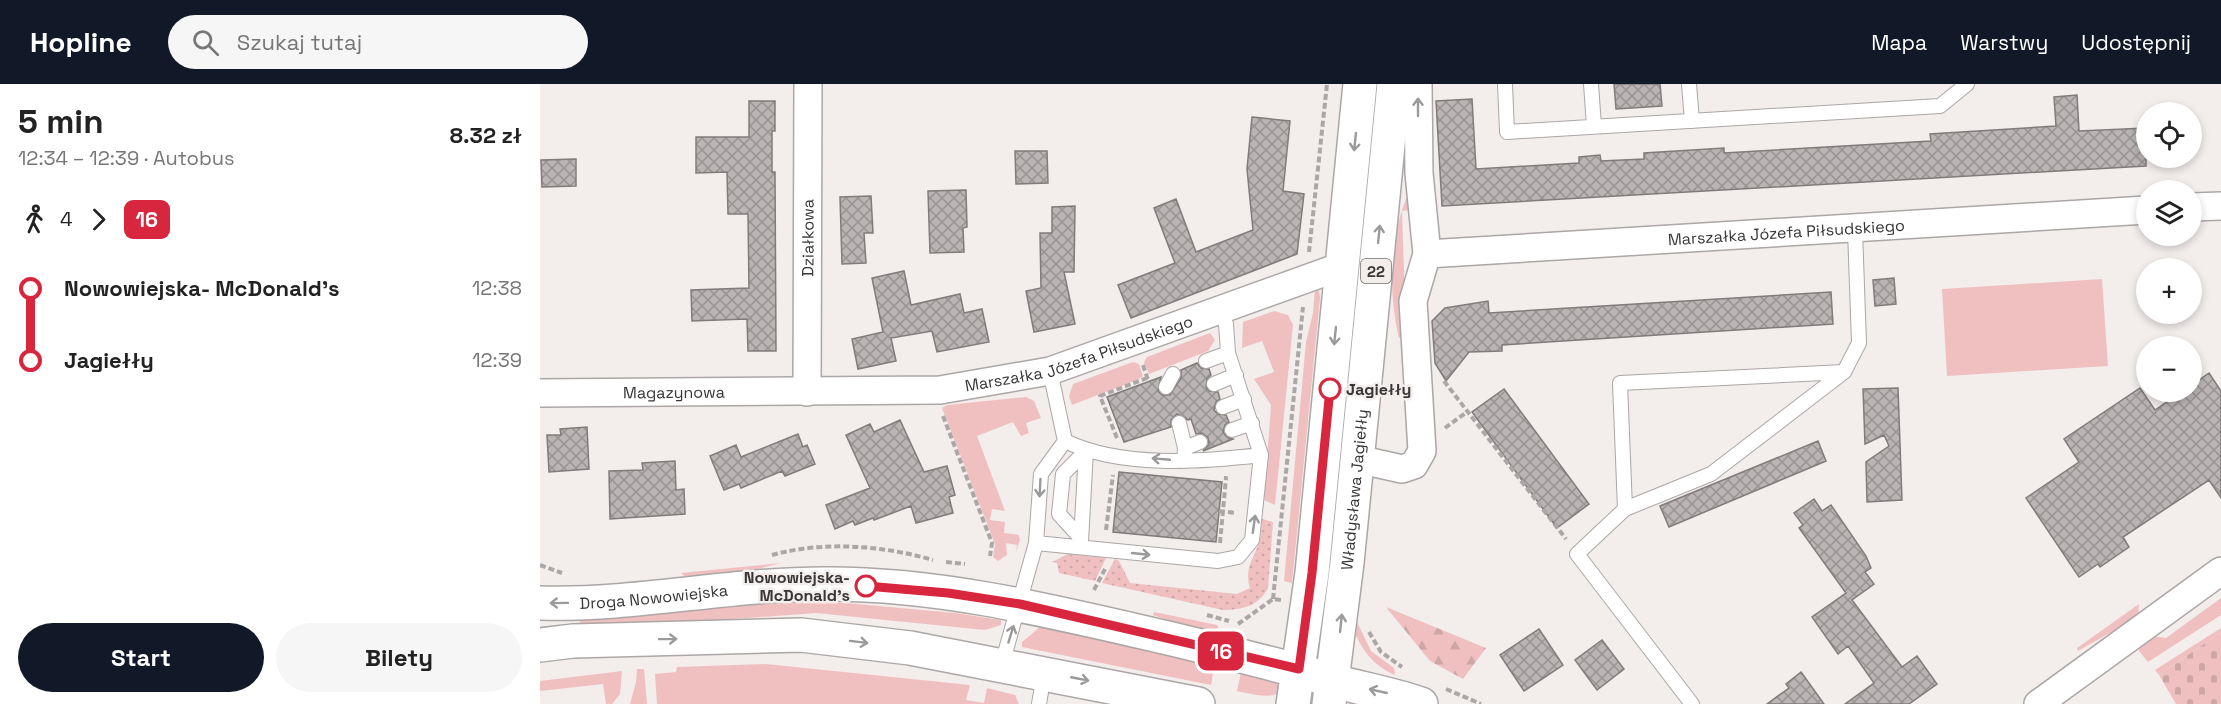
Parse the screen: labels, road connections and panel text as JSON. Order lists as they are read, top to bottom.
{
  "streets": {
    "street": [
      "Marszałka Józefa Piłsudskiego",
      "Działkowa",
      "22",
      "Magazynowa",
      "Władysława Jagiełły",
      "Droga Nowowiejska"
    ]
  },
  "crossings": [
    ["Marszałka Józefa Piłsudskiego", "Działkowa"],
    ["Marszałka Józefa Piłsudskiego", "Magazynowa"],
    ["Marszałka Józefa Piłsudskiego", "Władysława Jagiełły"],
    ["Działkowa", "Magazynowa"],
    ["22", "Władysława Jagiełły"],
    ["22", "Droga Nowowiejska"],
    ["Władysława Jagiełły", "Droga Nowowiejska"]
  ],
  "places": ["Jagiełły", "Nowowiejska- McDonald's"],
  "lines": ["bus line 16"],
  "page": {
    "header": "Hopline",
    "search": "Szukaj tutaj",
    "nav": ["Mapa", "Warstwy", "Udostępnij"],
    "heading": ["5 min", "12:34 – 12:39 · Autobus", "8.32 zł"],
    "on_map": "16",
    "map_buttons": ["+", "−"],
    "legs": ["4", "16"],
    "list": [
      {
        "name": "Nowowiejska- McDonald's",
        "value": "12:38"
      },
      {
        "name": "Jagiełły",
        "value": "12:39"
      }
    ],
    "buttons": ["Start", "Bilety"]
  }
}
